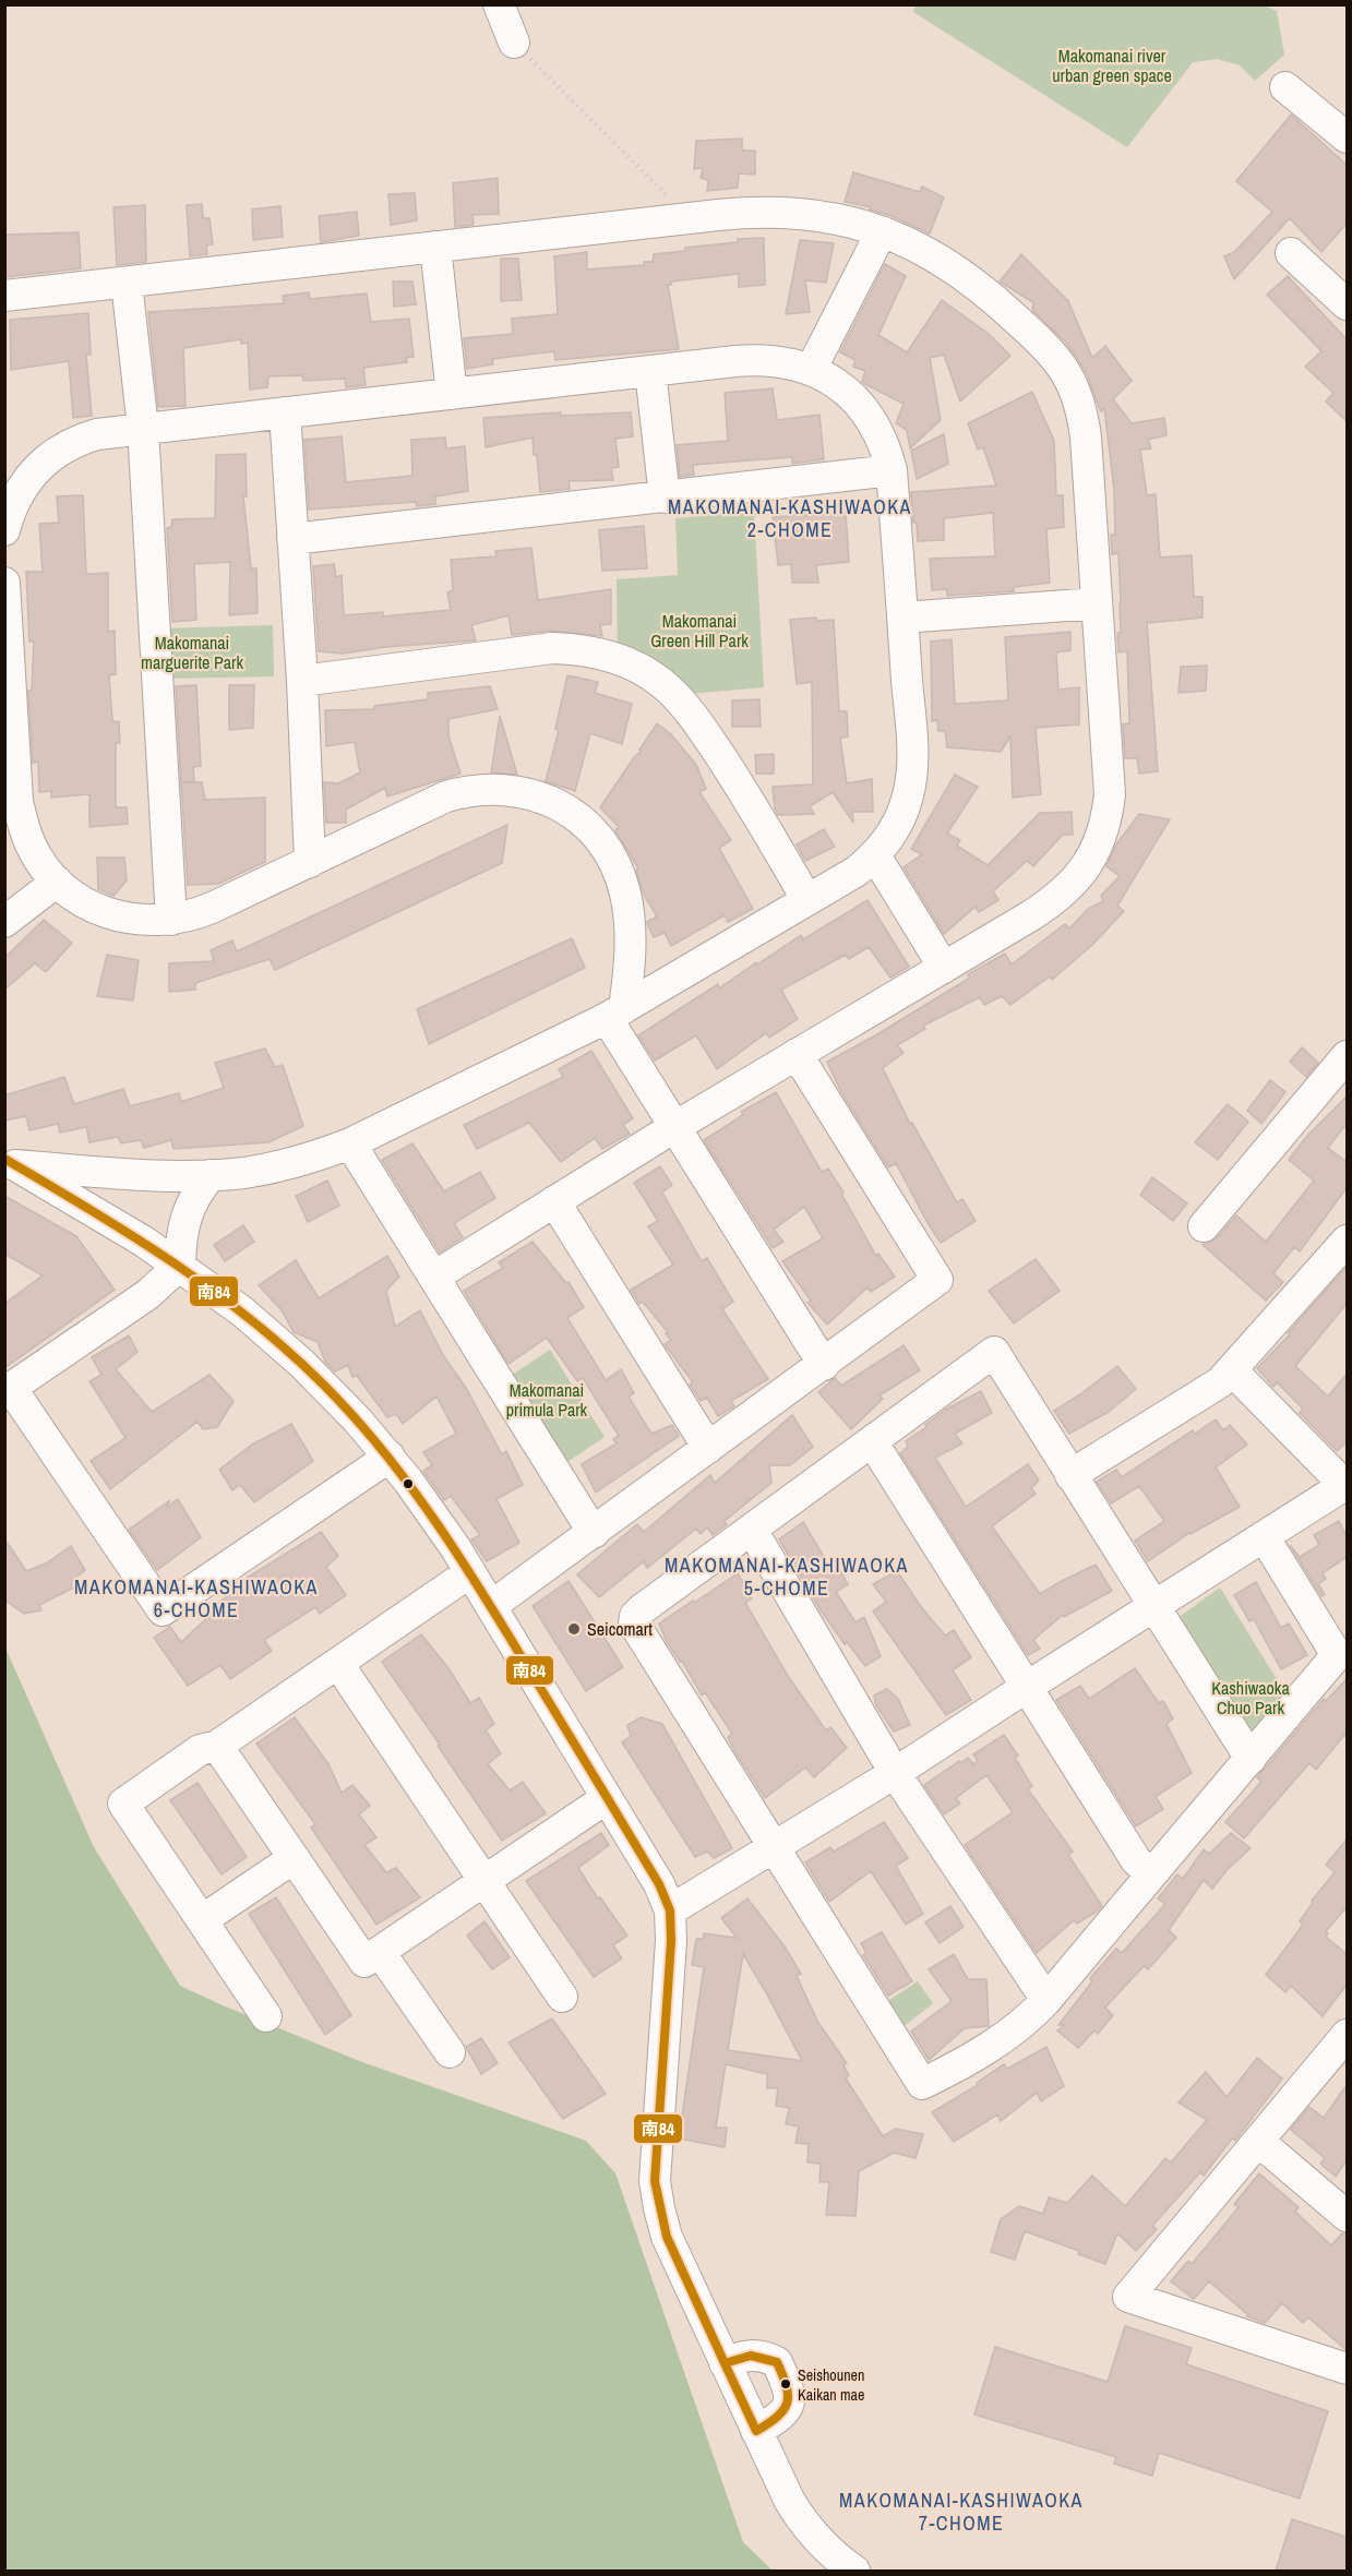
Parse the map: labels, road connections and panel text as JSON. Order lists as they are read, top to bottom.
{
  "districts": [
    "MAKOMANAI-KASHIWAOKA 2-CHOME",
    "MAKOMANAI-KASHIWAOKA 5-CHOME",
    "MAKOMANAI-KASHIWAOKA 6-CHOME",
    "MAKOMANAI-KASHIWAOKA 7-CHOME"
  ],
  "parks": [
    "Makomanai river urban green space",
    "Makomanai Green Hill Park",
    "Makomanai marguerite Park",
    "Makomanai primula Park",
    "Kashiwaoka Chuo Park"
  ],
  "places": ["Seicomart", "Seishounen Kaikan mae"],
  "lines": ["transit line 南84"]
}
